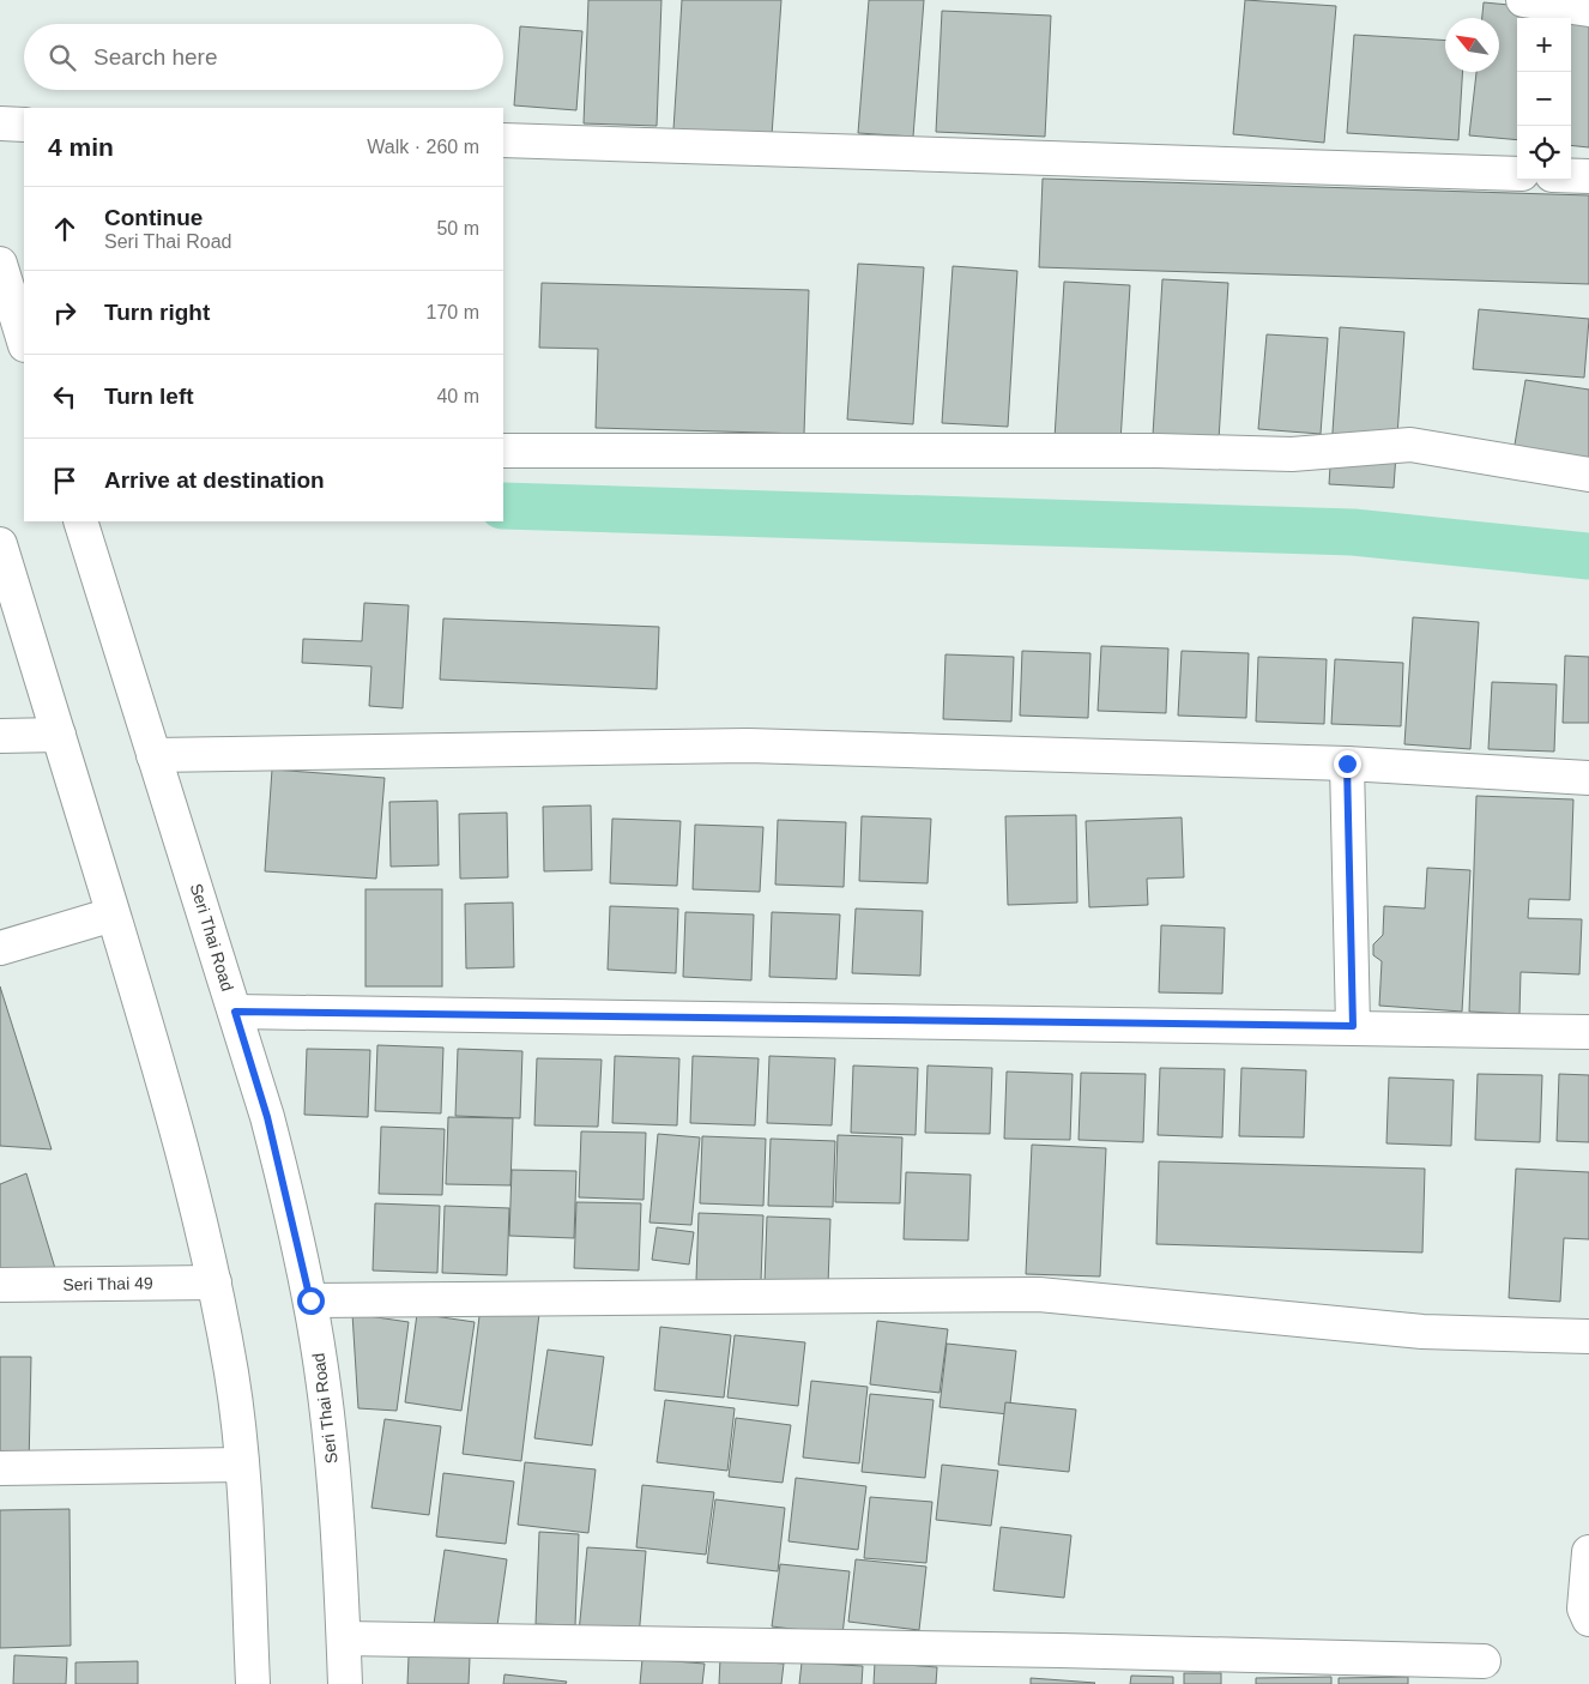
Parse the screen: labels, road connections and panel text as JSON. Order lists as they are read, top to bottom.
{
  "streets": {
    "street": ["Seri Thai Road", "Seri Thai 49"]
  },
  "north": "top left",
  "page": {
    "map_buttons": ["+", "−"],
    "search": "Search here",
    "heading": ["4 min", "Walk · 260 m"],
    "list": [
      ["Continue", "Seri Thai Road", "50 m"],
      ["Turn right", "170 m"],
      ["Turn left", "40 m"],
      "Arrive at destination"
    ]
  }
}
